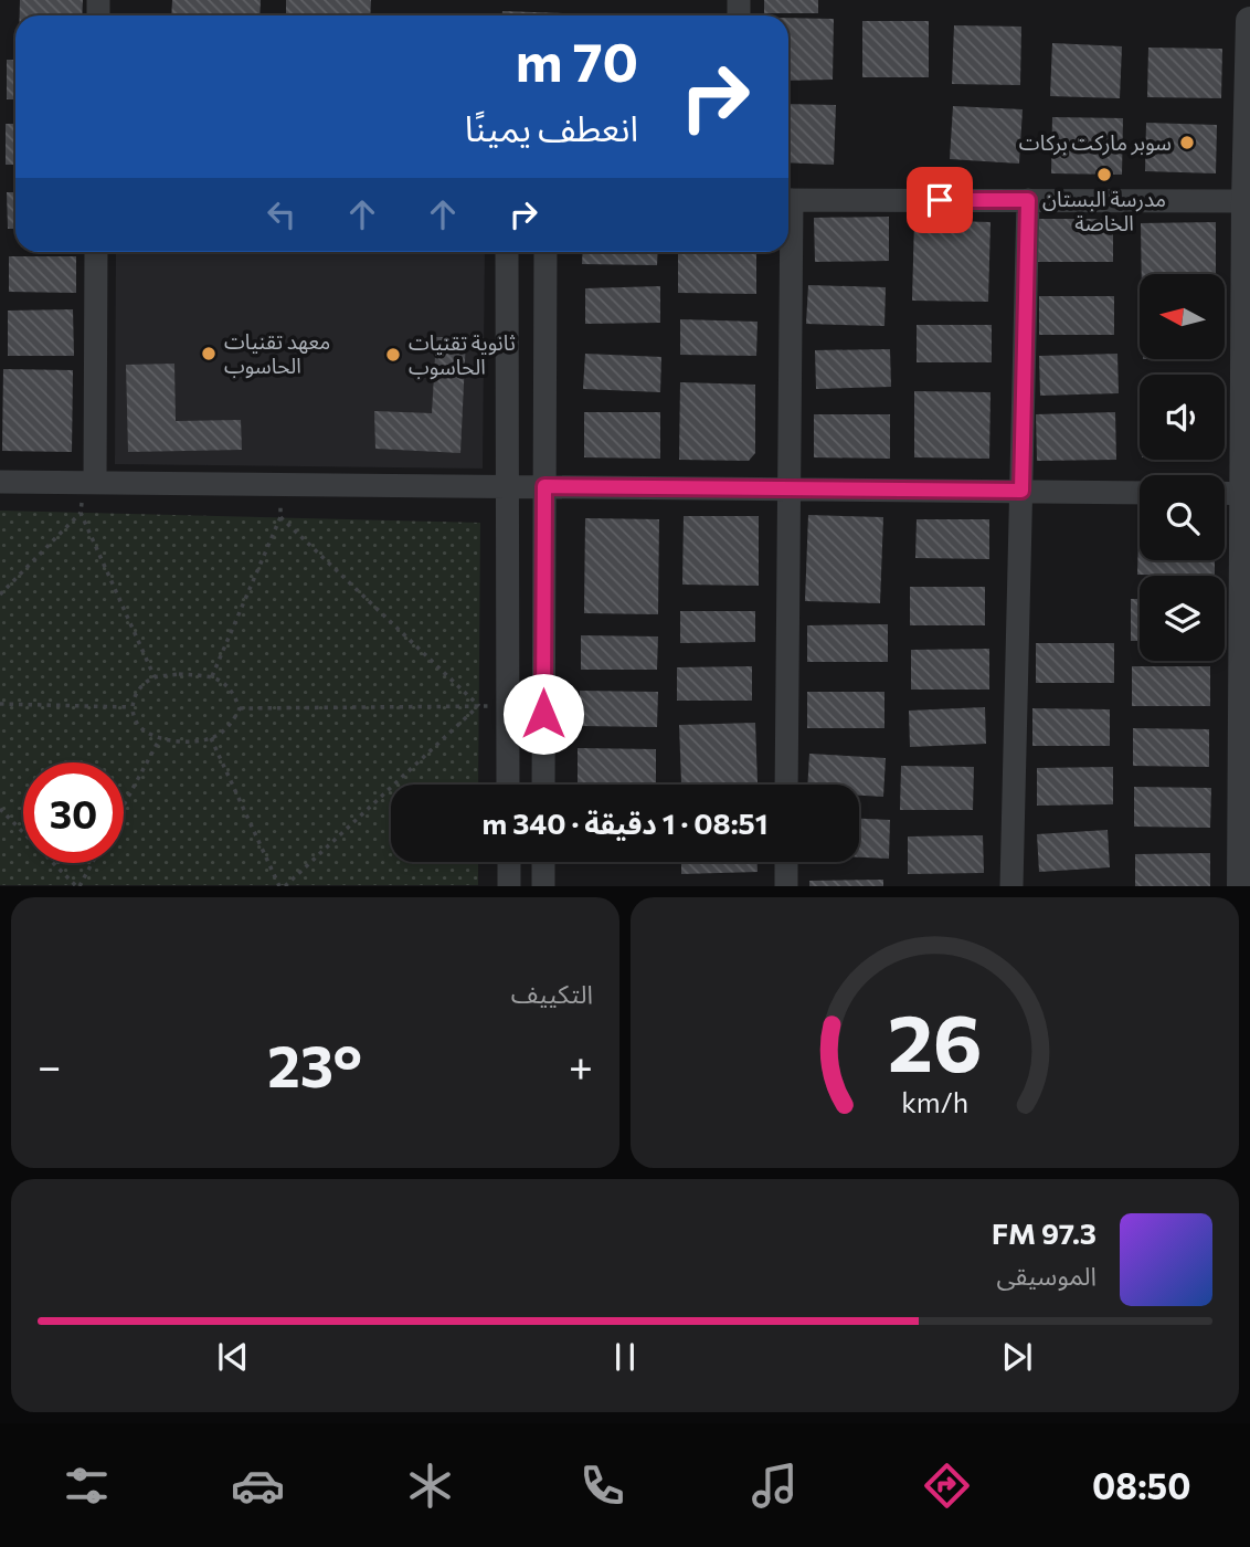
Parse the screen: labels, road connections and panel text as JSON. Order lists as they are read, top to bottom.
{
  "places": [
    "سوبر ماركت بركات",
    "مدرسة البستان الخاصة",
    "معهد تقنيات الحاسوب",
    "ثانوية تقنيات الحاسوب"
  ],
  "north": "left",
  "page": {
    "turn": ["70 m", "انعطف يمينًا"],
    "limit": "30",
    "trip": "08:51 · 1 دقيقة · 340 m",
    "tile": "التكييف",
    "heat": ["−", "23°", "+"],
    "song": ["97.3 FM", "الموسيقى"],
    "tabs": "08:50",
    "gauge": ["26", "km/h"]
  }
}
